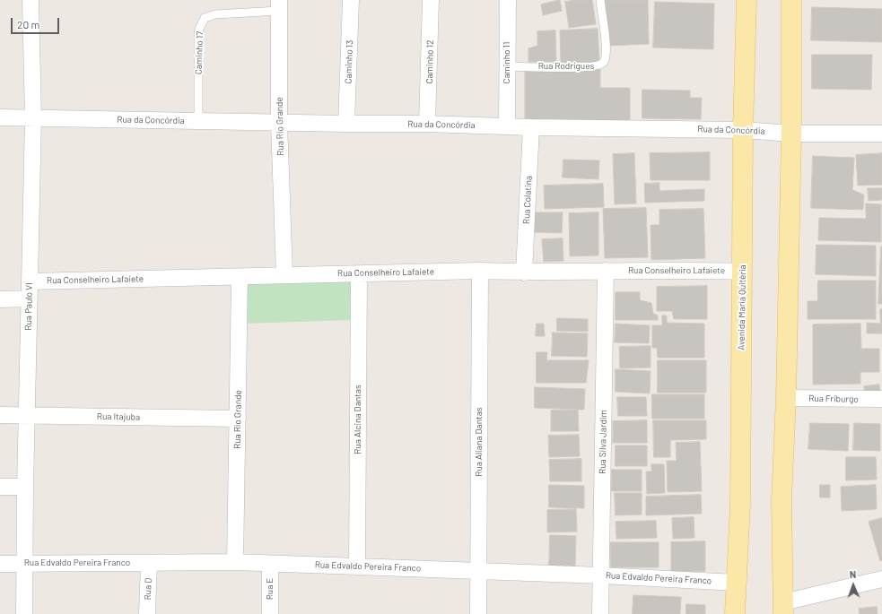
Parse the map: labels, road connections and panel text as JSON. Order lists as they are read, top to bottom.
{
  "streets": {
    "main road": ["Avenida Maria Quitéria"],
    "street": [
      "Caminho 13",
      "Caminho 12",
      "Caminho 11",
      "Rua da Concórdia",
      "Rua Rio Grande",
      "Rua Colatina",
      "Rua Conselheiro Lafaiete",
      "Rua Paulo VI",
      "Rua Friburgo",
      "Rua Itajuba",
      "Rua Alcina Dantas",
      "Rua Aliana Dantas",
      "Rua Silva Jardim",
      "Rua Edvaldo Pereira Franco",
      "Rua D",
      "Rua E"
    ],
    "lane": ["Caminho 17", "Rua Rodrigues"]
  },
  "crossings": [
    ["Caminho 17", "Rua da Concórdia"],
    ["Caminho 17", "Rua Rio Grande"],
    ["Caminho 13", "Rua da Concórdia"],
    ["Caminho 12", "Rua da Concórdia"],
    ["Caminho 11", "Rua Rodrigues"],
    ["Caminho 11", "Rua da Concórdia"],
    ["Rua da Concórdia", "Rua Rio Grande"],
    ["Rua da Concórdia", "Rua Colatina"],
    ["Rua da Concórdia", "Rua Paulo VI"],
    ["Rua da Concórdia", "Avenida Maria Quitéria"],
    ["Rua Rio Grande", "Rua Conselheiro Lafaiete"],
    ["Rua Rio Grande", "Rua Itajuba"],
    ["Rua Rio Grande", "Rua Edvaldo Pereira Franco"],
    ["Rua Colatina", "Rua Conselheiro Lafaiete"],
    ["Rua Conselheiro Lafaiete", "Rua Paulo VI"],
    ["Rua Conselheiro Lafaiete", "Avenida Maria Quitéria"],
    ["Rua Conselheiro Lafaiete", "Rua Alcina Dantas"],
    ["Rua Conselheiro Lafaiete", "Rua Aliana Dantas"],
    ["Rua Conselheiro Lafaiete", "Rua Silva Jardim"],
    ["Rua Paulo VI", "Rua Itajuba"],
    ["Rua Paulo VI", "Rua Edvaldo Pereira Franco"],
    ["Avenida Maria Quitéria", "Rua Edvaldo Pereira Franco"],
    ["Rua Alcina Dantas", "Rua Edvaldo Pereira Franco"],
    ["Rua Aliana Dantas", "Rua Edvaldo Pereira Franco"],
    ["Rua Silva Jardim", "Rua Edvaldo Pereira Franco"],
    ["Rua Edvaldo Pereira Franco", "Rua D"],
    ["Rua Edvaldo Pereira Franco", "Rua E"]
  ],
  "scale_bar": "20 m",
  "north": "top"
}
